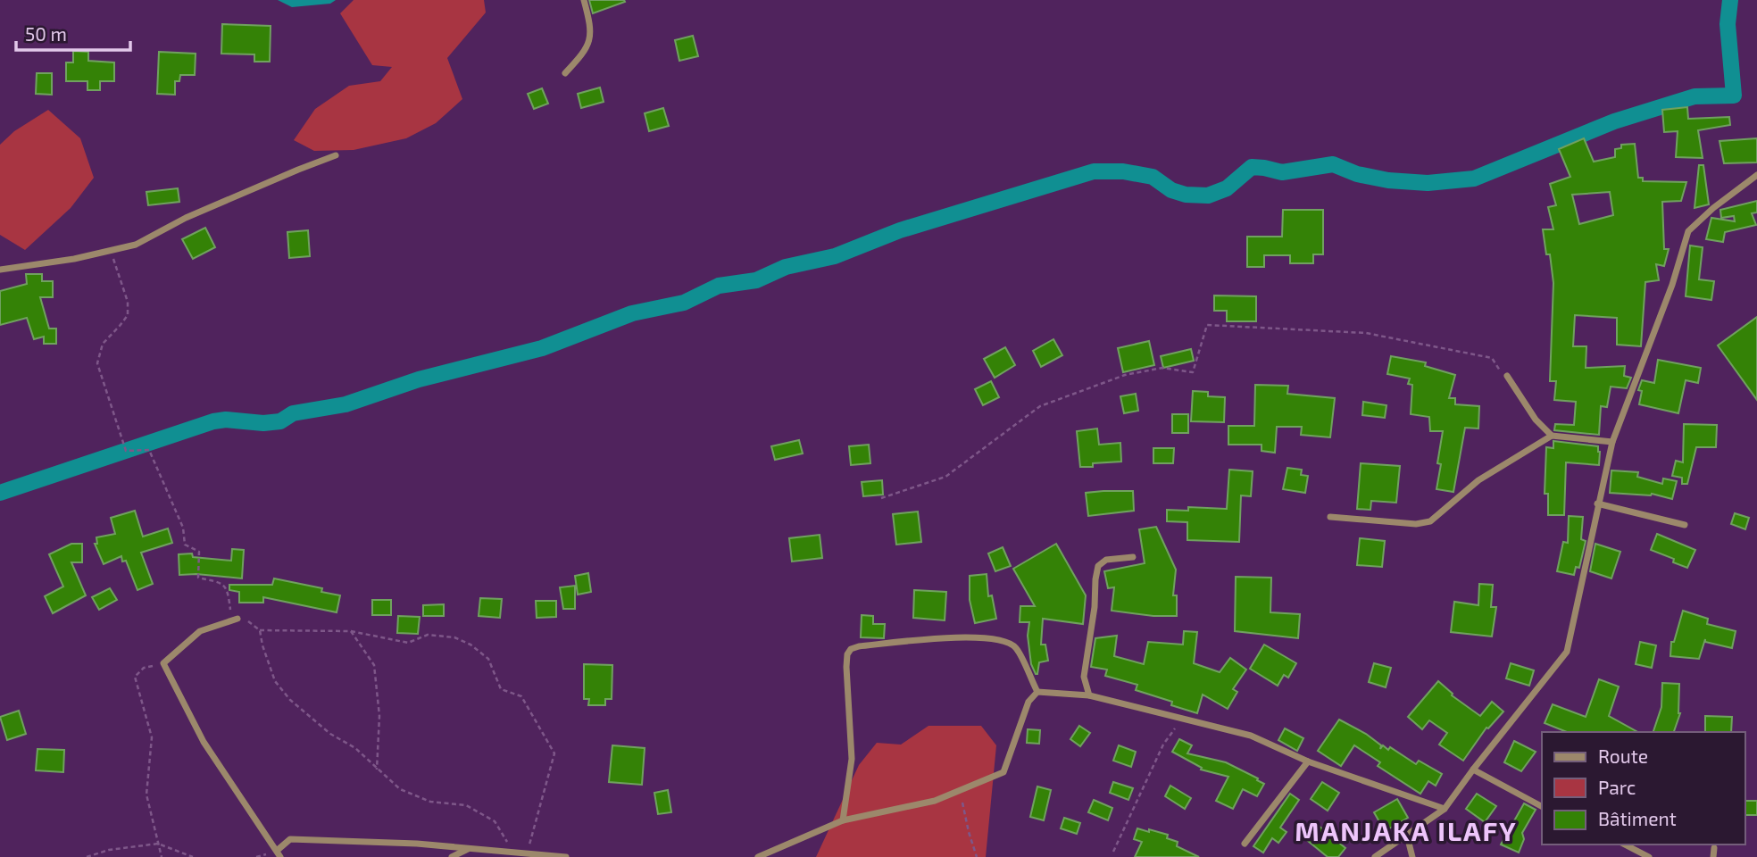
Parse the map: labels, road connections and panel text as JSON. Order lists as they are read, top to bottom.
{
  "districts": ["MANJAKA ILAFY"],
  "legend": ["Route", "Parc", "Bâtiment"],
  "scale_bar": "50 m"
}
